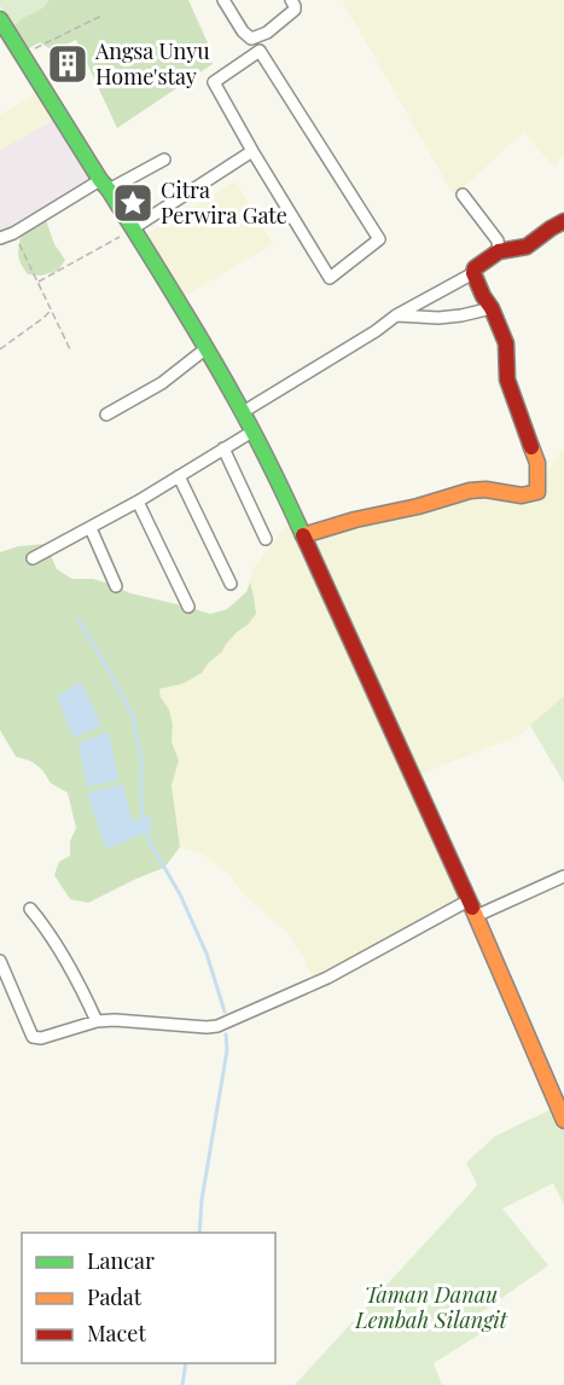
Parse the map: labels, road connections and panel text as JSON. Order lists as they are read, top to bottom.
{
  "parks": ["Taman Danau Lembah Silangit"],
  "places": {
    "building": ["Angsa Unyu Home'stay"],
    "place": ["Citra Perwira Gate"]
  },
  "legend": ["Lancar", "Padat", "Macet"]
}
